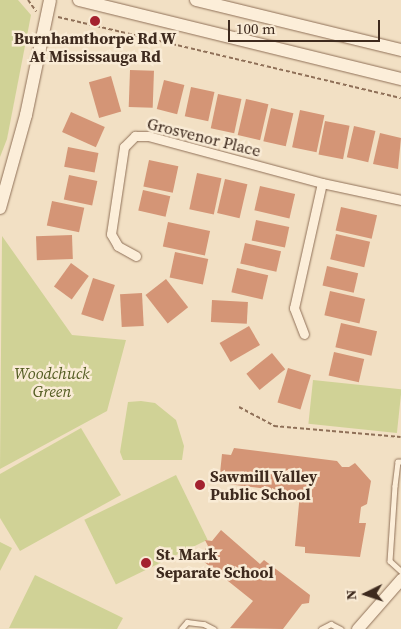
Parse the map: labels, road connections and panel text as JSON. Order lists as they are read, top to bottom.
{
  "streets": {
    "street": ["Grosvenor Place"]
  },
  "parks": ["Woodchuck Green"],
  "places": ["Burnhamthorpe Rd W At Mississauga Rd", "Sawmill Valley Public School", "St. Mark Separate School"],
  "scale_bar": "100 m",
  "north": "left"
}
